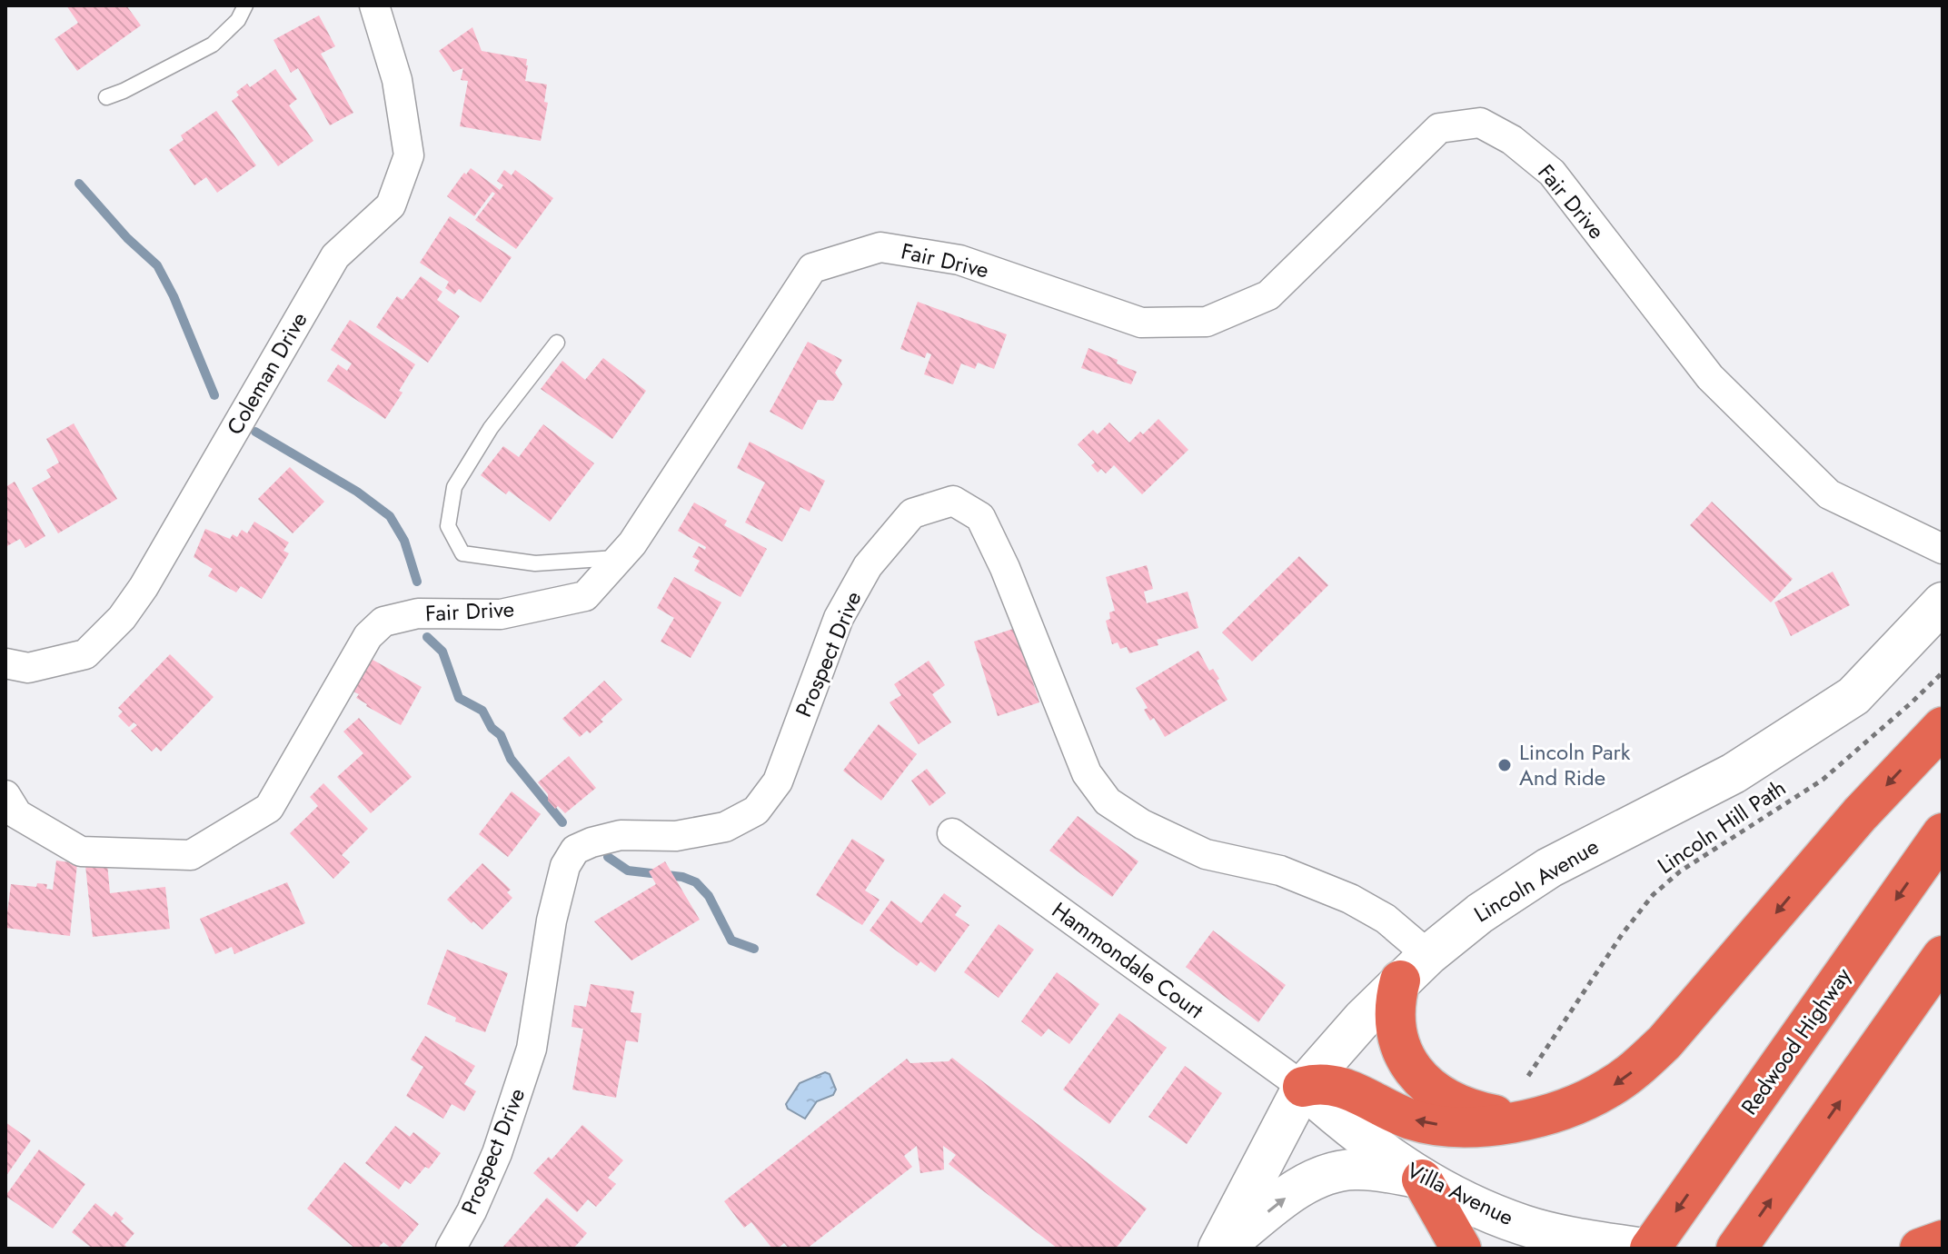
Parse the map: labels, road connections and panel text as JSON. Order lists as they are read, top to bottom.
{
  "streets": {
    "highway": ["Redwood Highway"],
    "main road": ["Lincoln Avenue", "Villa Avenue"],
    "street": [
      "Fair Drive",
      "Coleman Drive",
      "Prospect Drive",
      "Hammondale Court"
    ],
    "path": ["Lincoln Hill Path"]
  },
  "crossings": [
    ["Prospect Drive", "Lincoln Avenue"],
    ["Lincoln Avenue", "Hammondale Court"],
    ["Lincoln Avenue", "Villa Avenue"],
    ["Hammondale Court", "Villa Avenue"]
  ],
  "places": ["Lincoln Park And Ride"]
}
